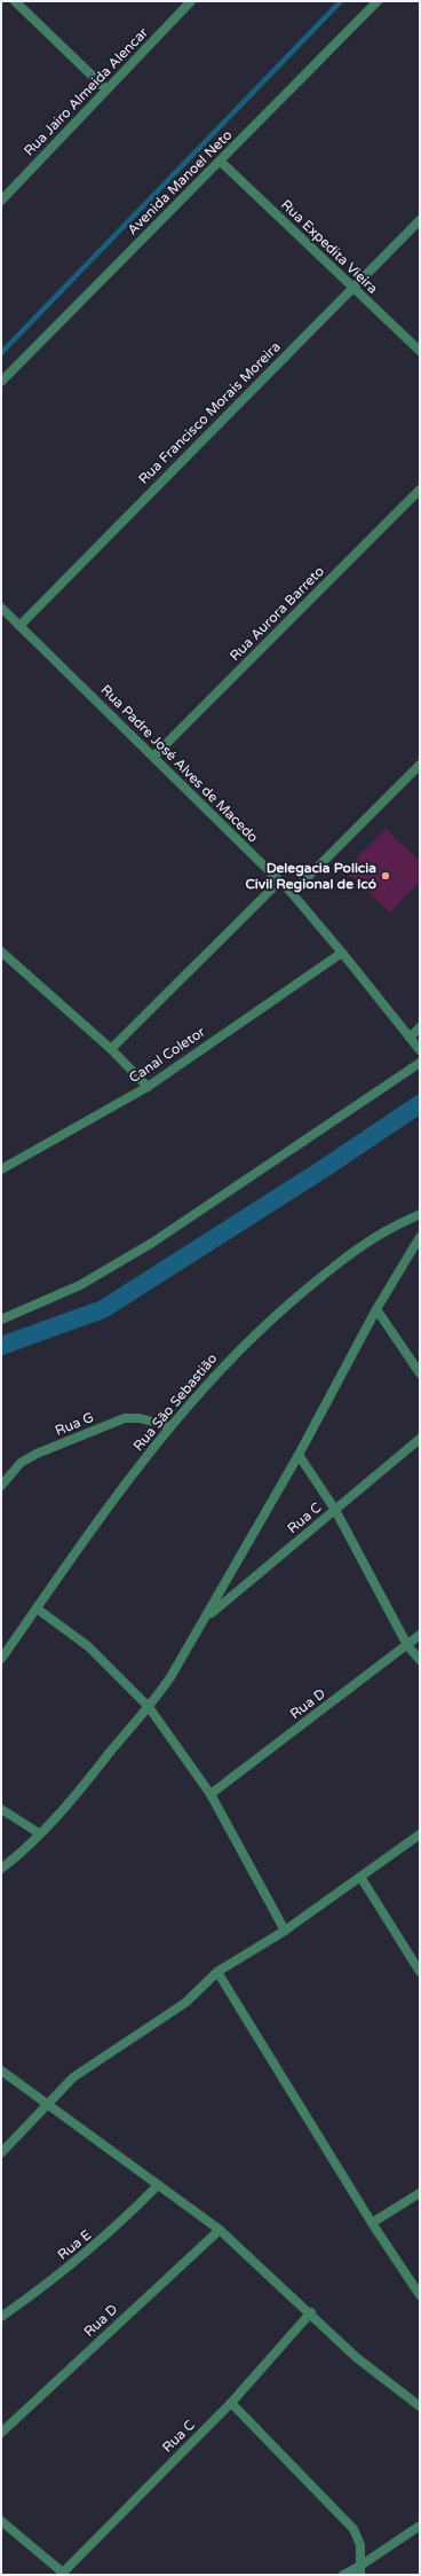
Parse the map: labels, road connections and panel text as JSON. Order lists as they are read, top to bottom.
{
  "streets": {
    "street": [
      "Rua Jairo Almeida Alencar",
      "Avenida Manoel Neto",
      "Rua Expedita Vieira",
      "Rua Francisco Morais Moreira",
      "Rua Aurora Barreto",
      "Rua Padre José Alves de Macedo",
      "Canal Coletor",
      "Rua São Sebastião",
      "Rua G",
      "Rua C",
      "Rua D",
      "Rua E"
    ]
  },
  "crossings": [
    ["Avenida Manoel Neto", "Rua Expedita Vieira"],
    ["Rua Expedita Vieira", "Rua Francisco Morais Moreira"],
    ["Rua Francisco Morais Moreira", "Rua Padre José Alves de Macedo"],
    ["Rua Aurora Barreto", "Rua Padre José Alves de Macedo"],
    ["Rua Padre José Alves de Macedo", "Canal Coletor"],
    ["Rua São Sebastião", "Rua G"]
  ],
  "places": ["Delegacia Policia Civil Regional de Icó"]
}
